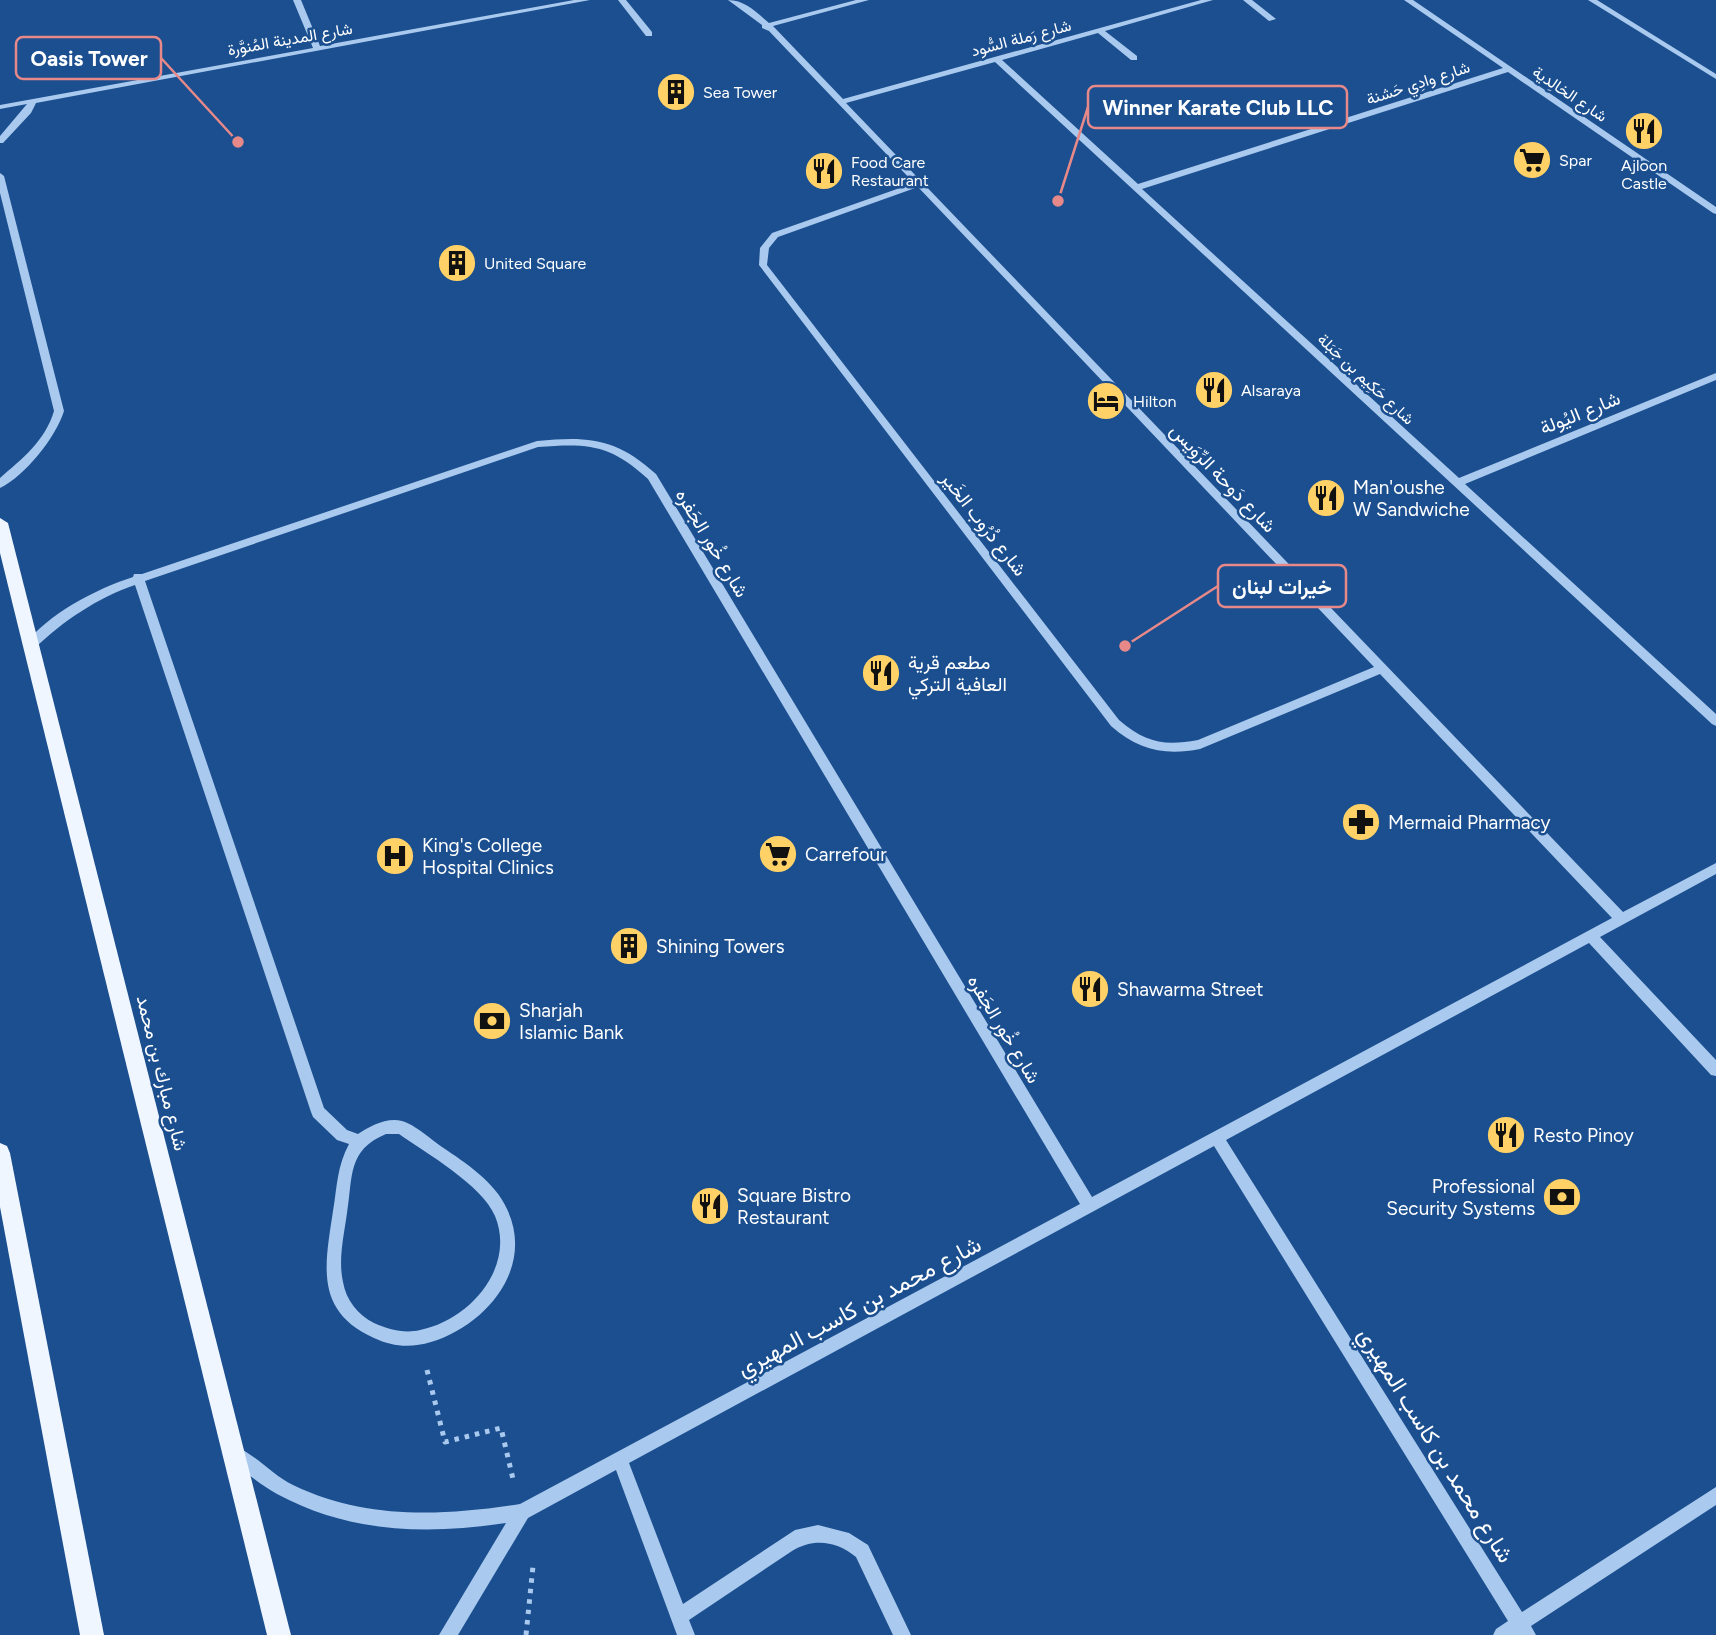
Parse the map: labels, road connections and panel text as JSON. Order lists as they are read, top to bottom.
{
  "streets": {
    "main road": ["شارع مبارك بن محمد"],
    "street": [
      "شارع رَملة السُّود",
      "شارع المدينة المُنوَّرة",
      "شارع وادِي حَشنة",
      "شارع الخالِدية",
      "شارع حَكِيم بن جَبَلة",
      "شارع اليُولة",
      "شارع دَوحة الرِّوَيس",
      "شارع دُرُوب الخَير",
      "شارع خُور الجَفره",
      "شارع محمد بن كاسب المهيري"
    ]
  },
  "crossings": [
    ["شارع رَملة السُّود", "شارع حَكِيم بن جَبَلة"],
    ["شارع رَملة السُّود", "شارع دَوحة الرِّوَيس"],
    ["شارع وادِي حَشنة", "شارع الخالِدية"],
    ["شارع وادِي حَشنة", "شارع حَكِيم بن جَبَلة"],
    ["شارع حَكِيم بن جَبَلة", "شارع اليُولة"],
    ["شارع دَوحة الرِّوَيس", "شارع دُرُوب الخَير"],
    ["شارع دَوحة الرِّوَيس", "شارع محمد بن كاسب المهيري"],
    ["شارع خُور الجَفره", "شارع مبارك بن محمد"],
    ["شارع خُور الجَفره", "شارع محمد بن كاسب المهيري"],
    ["شارع مبارك بن محمد", "شارع محمد بن كاسب المهيري"]
  ],
  "places": {
    "building": ["Sea Tower", "United Square", "Shining Towers"],
    "restaurant": [
      "Ajloon Castle",
      "Food Care Restaurant",
      "Alsaraya",
      "Man'oushe W Sandwiche",
      "مطعم قرية العافية التركي",
      "Shawarma Street",
      "Resto Pinoy",
      "Square Bistro Restaurant"
    ],
    "other": ["Oasis Tower", "Winner Karate Club LLC", "خيرات لبنان"],
    "supermarket": ["Spar", "Carrefour"],
    "hotel": ["Hilton"],
    "pharmacy": ["Mermaid Pharmacy"],
    "hospital": ["King's College Hospital Clinics"],
    "bank": ["Sharjah Islamic Bank", "Professional Security Systems"]
  }
}
